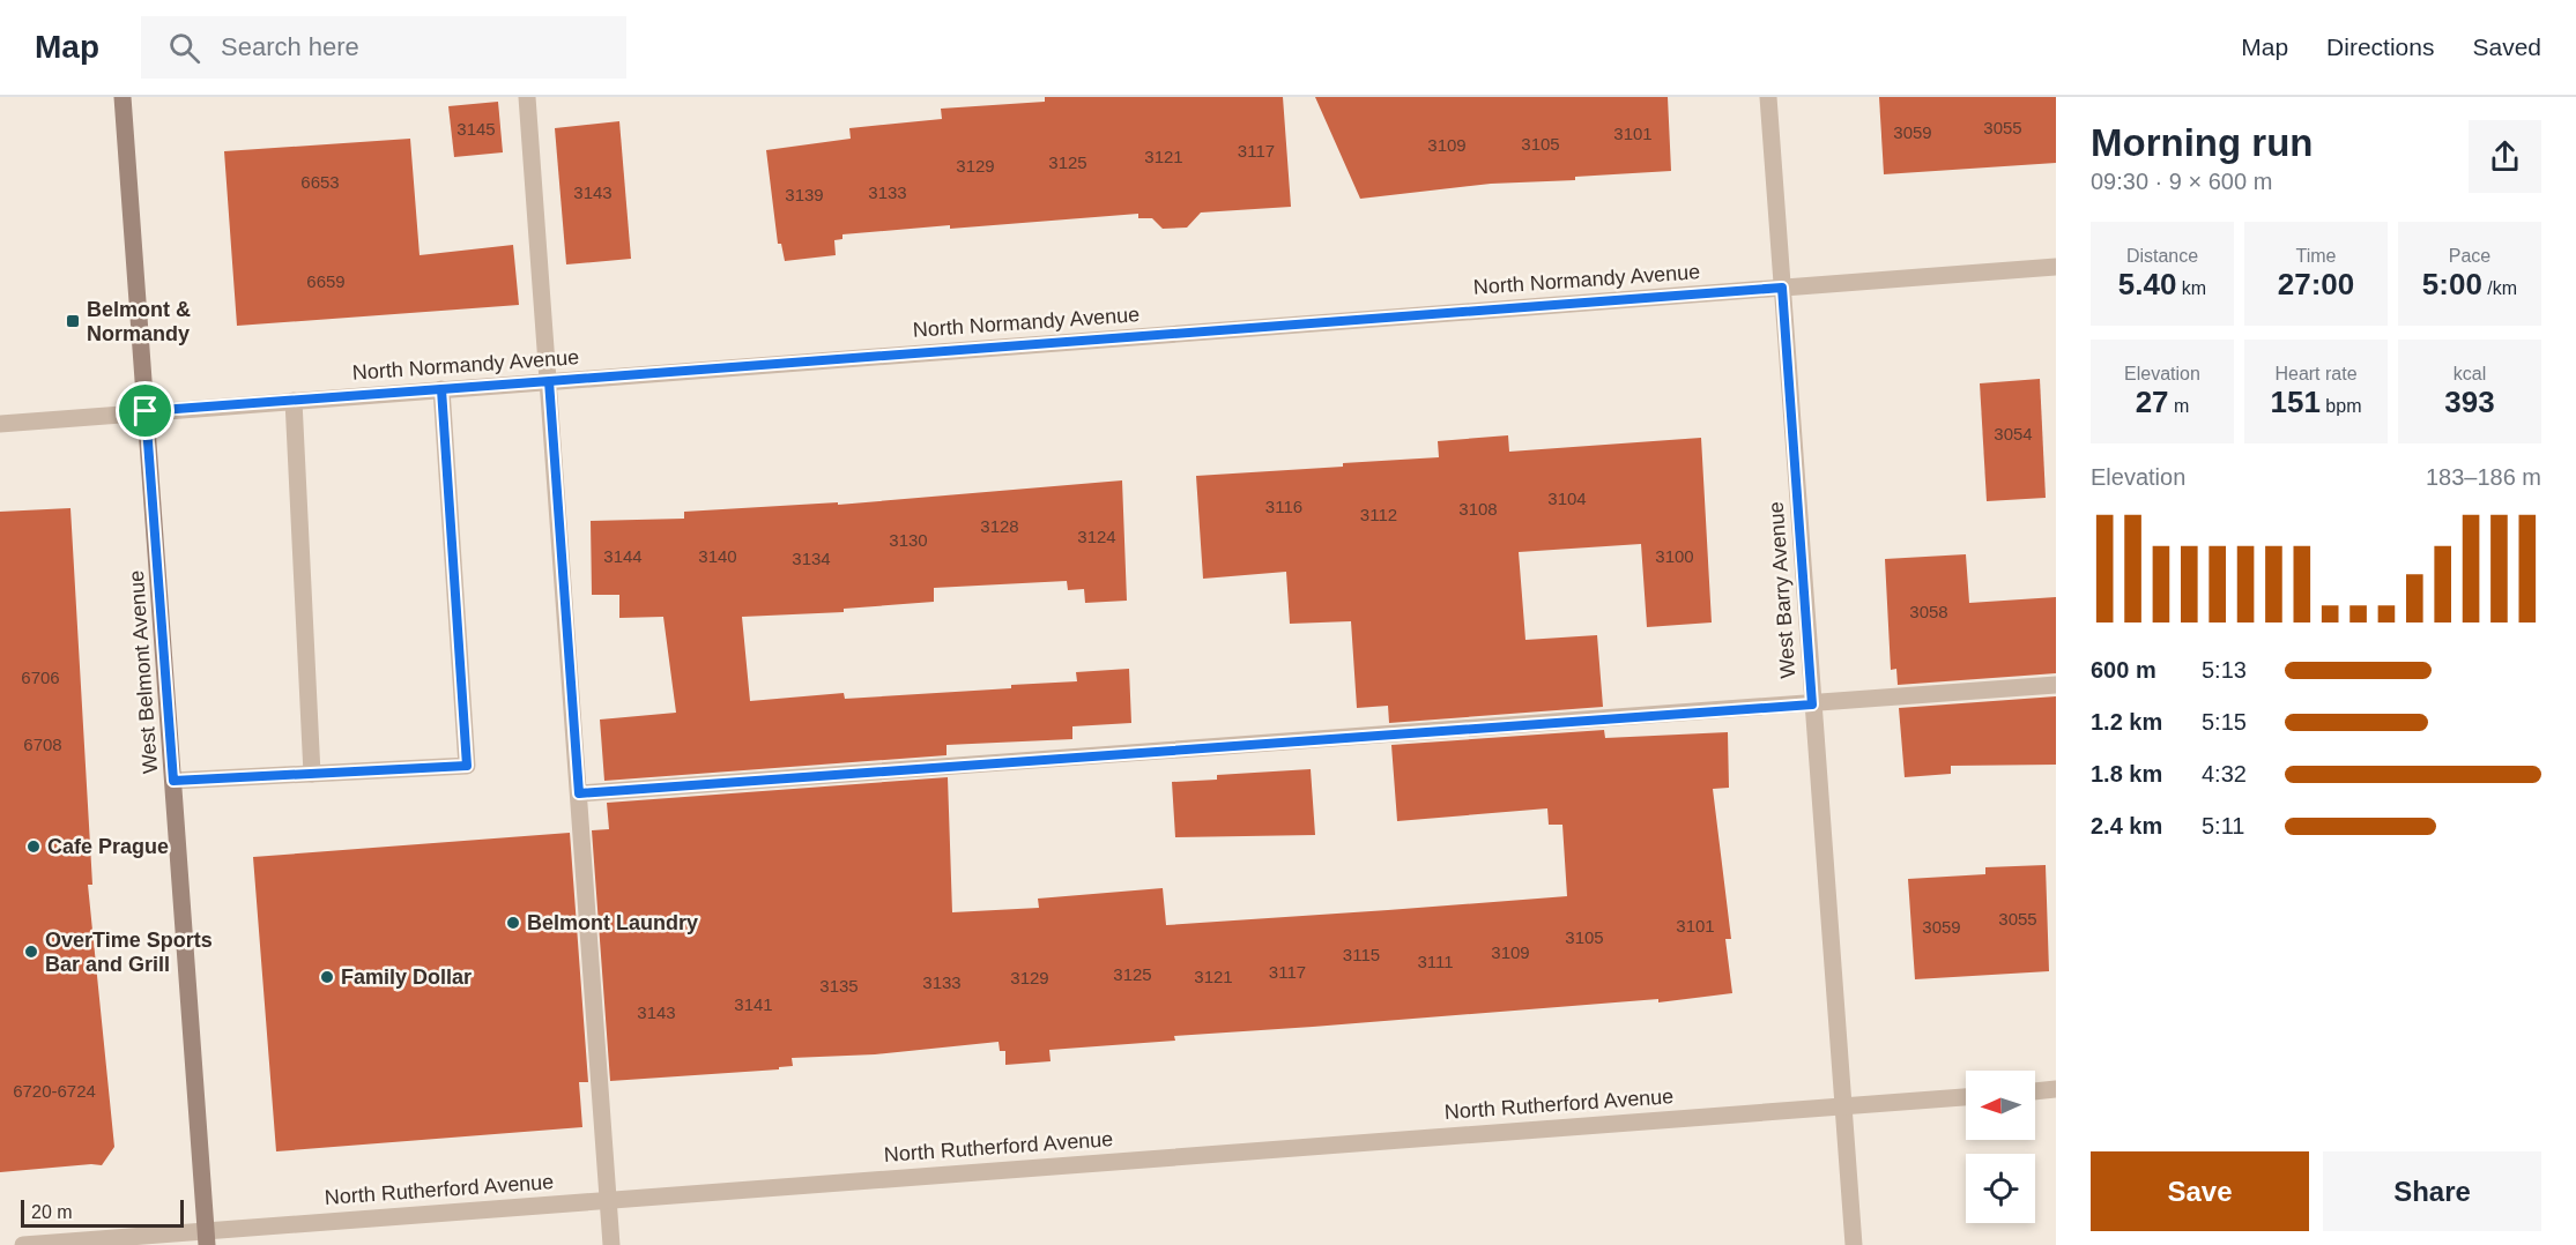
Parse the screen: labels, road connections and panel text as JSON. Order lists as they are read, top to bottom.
{
  "streets": {
    "main road": ["West Belmont Avenue"],
    "street": ["North Normandy Avenue", "West Barry Avenue", "North Rutherford Avenue"]
  },
  "crossings": [
    ["North Normandy Avenue", "West Barry Avenue"],
    ["North Normandy Avenue", "West Belmont Avenue"],
    ["West Barry Avenue", "North Rutherford Avenue"],
    ["West Belmont Avenue", "North Rutherford Avenue"]
  ],
  "places": {
    "transit": ["Belmont & Normandy"],
    "other": [
      "Cafe Prague",
      "Belmont Laundry",
      "OverTime Sports Bar and Grill",
      "Family Dollar"
    ]
  },
  "house_numbers": [
    "3055",
    "3145",
    "3059",
    "3101",
    "3105",
    "3109",
    "3117",
    "3121",
    "3125",
    "3129",
    "6653",
    "3143",
    "3133",
    "3139",
    "6659",
    "3054",
    "3104",
    "3116",
    "3108",
    "3112",
    "3128",
    "3124",
    "3130",
    "3144",
    "3140",
    "3100",
    "3134",
    "3058",
    "6706",
    "6708",
    "3055",
    "3101",
    "3059",
    "3105",
    "3109",
    "3115",
    "3111",
    "3117",
    "3125",
    "3121",
    "3129",
    "3133",
    "3135",
    "3141",
    "3143",
    "6720-6724"
  ],
  "scale_bar": "20 m",
  "north": "left",
  "page": {
    "header": "Map",
    "search": "Search here",
    "nav": ["Map", "Directions", "Saved"],
    "heading": ["Morning run", "09:30 · 9 × 600 m"],
    "stats": [
      ["Distance", "5.40 km"],
      ["Time", "27:00"],
      ["Pace", "5:00 /km"],
      ["Elevation", "27 m"],
      ["Heart rate", "151 bpm"],
      ["kcal", "393"]
    ],
    "chart": ["Elevation", "183–186 m"],
    "list": [
      {
        "name": "600 m",
        "note": "5:13"
      },
      {
        "name": "1.2 km",
        "note": "5:15"
      },
      {
        "name": "1.8 km",
        "note": "4:32"
      },
      {
        "name": "2.4 km",
        "note": "5:11"
      }
    ],
    "buttons": ["Save", "Share"],
    "scale": "20 m"
  }
}
